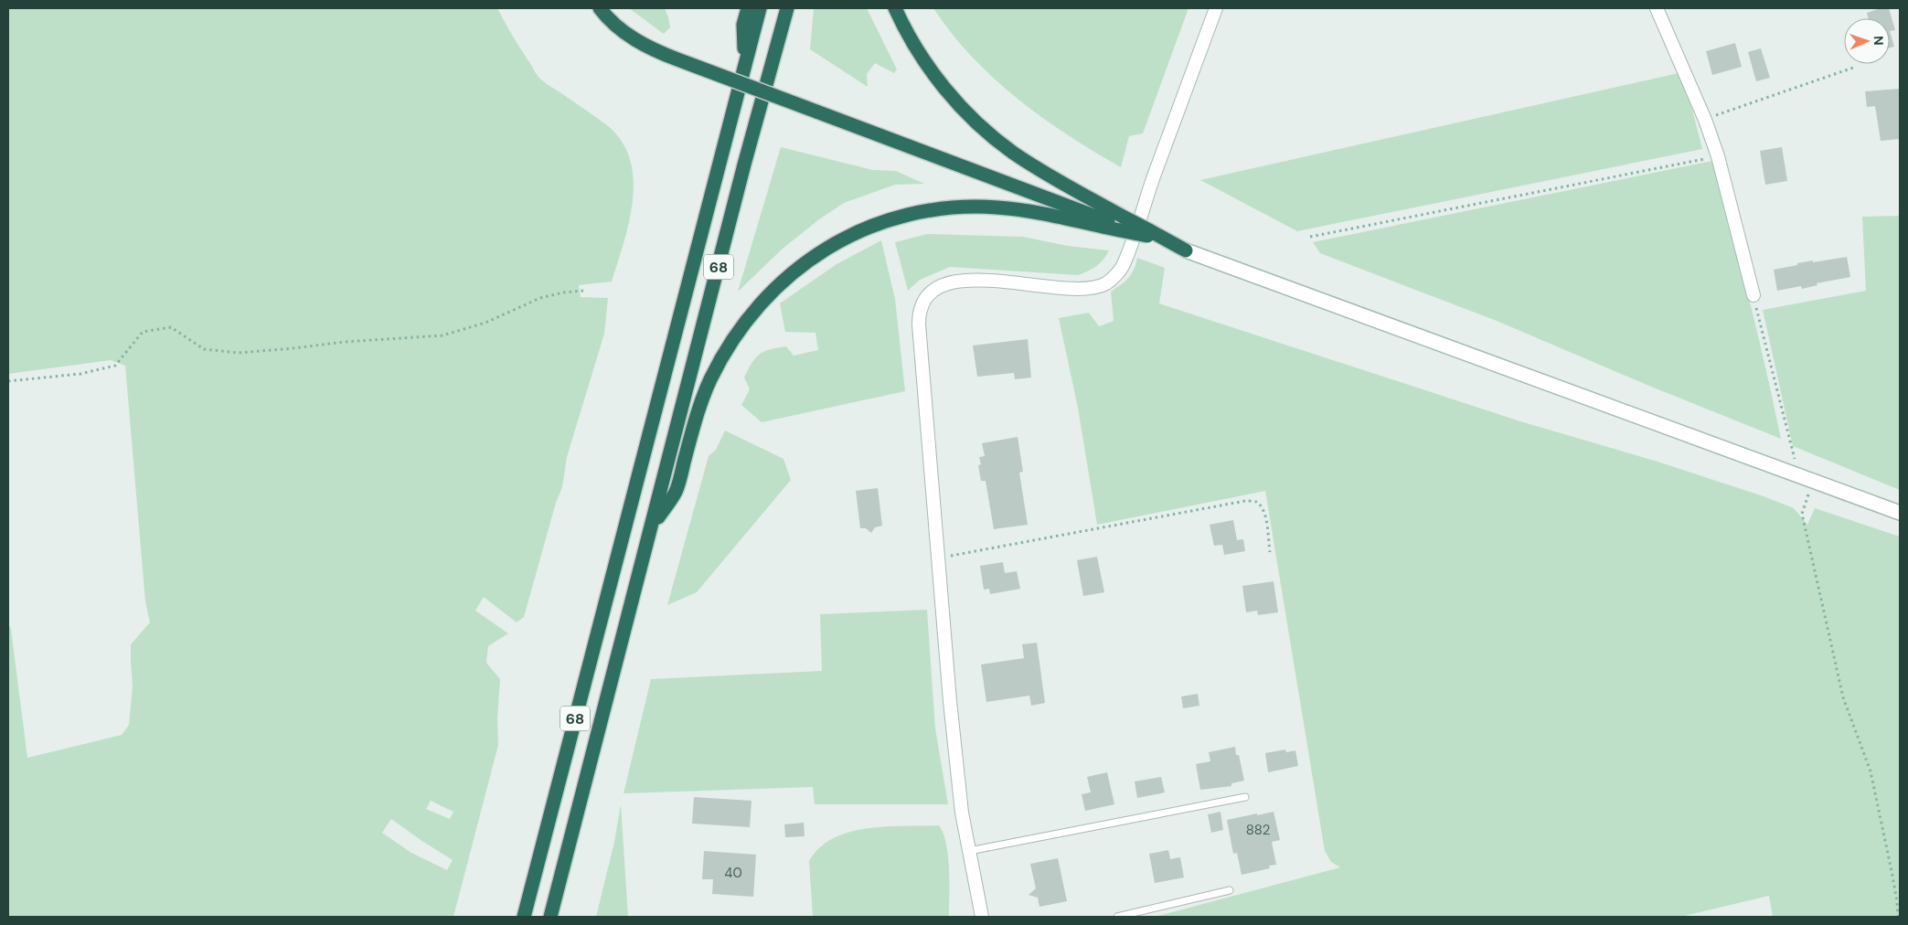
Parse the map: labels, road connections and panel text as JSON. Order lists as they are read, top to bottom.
{
  "streets": {
    "highway": ["68"]
  },
  "house_numbers": ["882", "40"],
  "north": "right"
}
